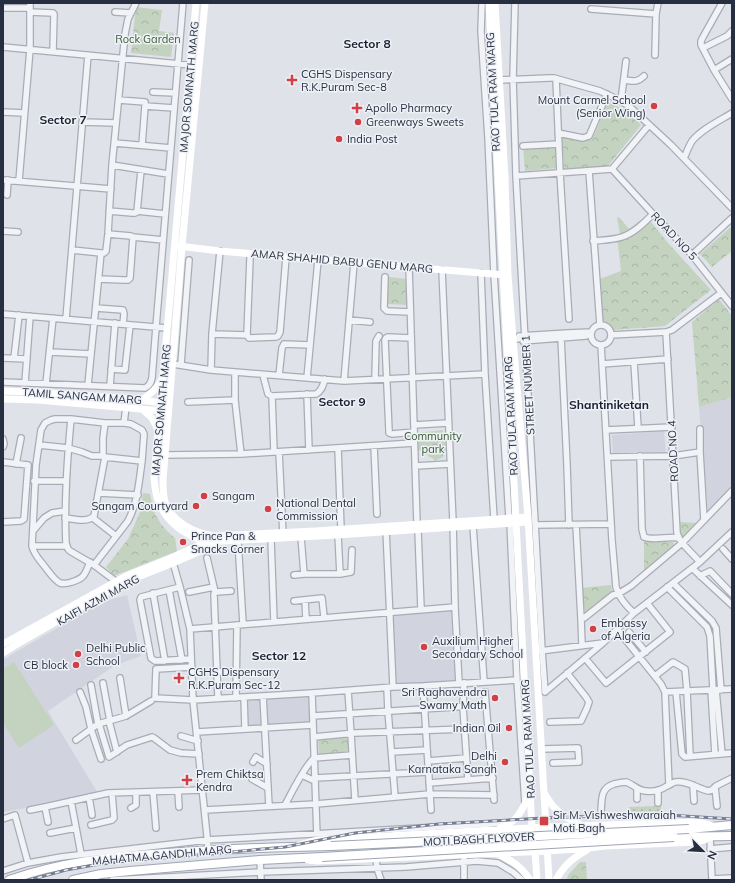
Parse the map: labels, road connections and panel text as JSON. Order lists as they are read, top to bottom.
{
  "streets": {
    "main road": ["MOTI BAGH FLYOVER", "MAHATMA GANDHI MARG"],
    "street": [
      "MAJOR SOMNATH MARG",
      "RAO TULA RAM MARG",
      "ROAD NO 5",
      "AMAR SHAHID BABU GENU MARG",
      "STREET NUMBER 1",
      "TAMIL SANGAM MARG",
      "ROAD NO 4",
      "KAIFI AZMI MARG"
    ]
  },
  "crossings": [
    ["MAJOR SOMNATH MARG", "RAO TULA RAM MARG"],
    ["MAJOR SOMNATH MARG", "AMAR SHAHID BABU GENU MARG"],
    ["MAJOR SOMNATH MARG", "STREET NUMBER 1"],
    ["MAJOR SOMNATH MARG", "TAMIL SANGAM MARG"],
    ["MAJOR SOMNATH MARG", "KAIFI AZMI MARG"],
    ["RAO TULA RAM MARG", "AMAR SHAHID BABU GENU MARG"],
    ["RAO TULA RAM MARG", "STREET NUMBER 1"],
    ["MOTI BAGH FLYOVER", "MAHATMA GANDHI MARG"]
  ],
  "districts": [
    "Sector 8",
    "Sector 7",
    "Sector 9",
    "Shantiniketan",
    "Sector 12"
  ],
  "parks": ["Rock Garden", "Community park"],
  "places": {
    "health": [
      "CGHS Dispensary R.K.Puram Sec-8",
      "Apollo Pharmacy",
      "CGHS Dispensary R.K.Puram Sec-12",
      "Prem Chiktsa Kendra"
    ],
    "other": [
      "Mount Carmel School (Senior Wing)",
      "Greenways Sweets",
      "India Post",
      "Sangam",
      "Sangam Courtyard",
      "National Dental Commission",
      "Prince Pan & Snacks Corner",
      "Embassy of Algeria",
      "Auxilium Higher Secondary School",
      "Delhi Public School",
      "CB block",
      "Sri Raghavendra Swamy Math",
      "Indian Oil",
      "Delhi Karnataka Sangh"
    ],
    "transit": ["Sir M. Vishweshwaraiah Moti Bagh"]
  },
  "north": "bottom right"
}
